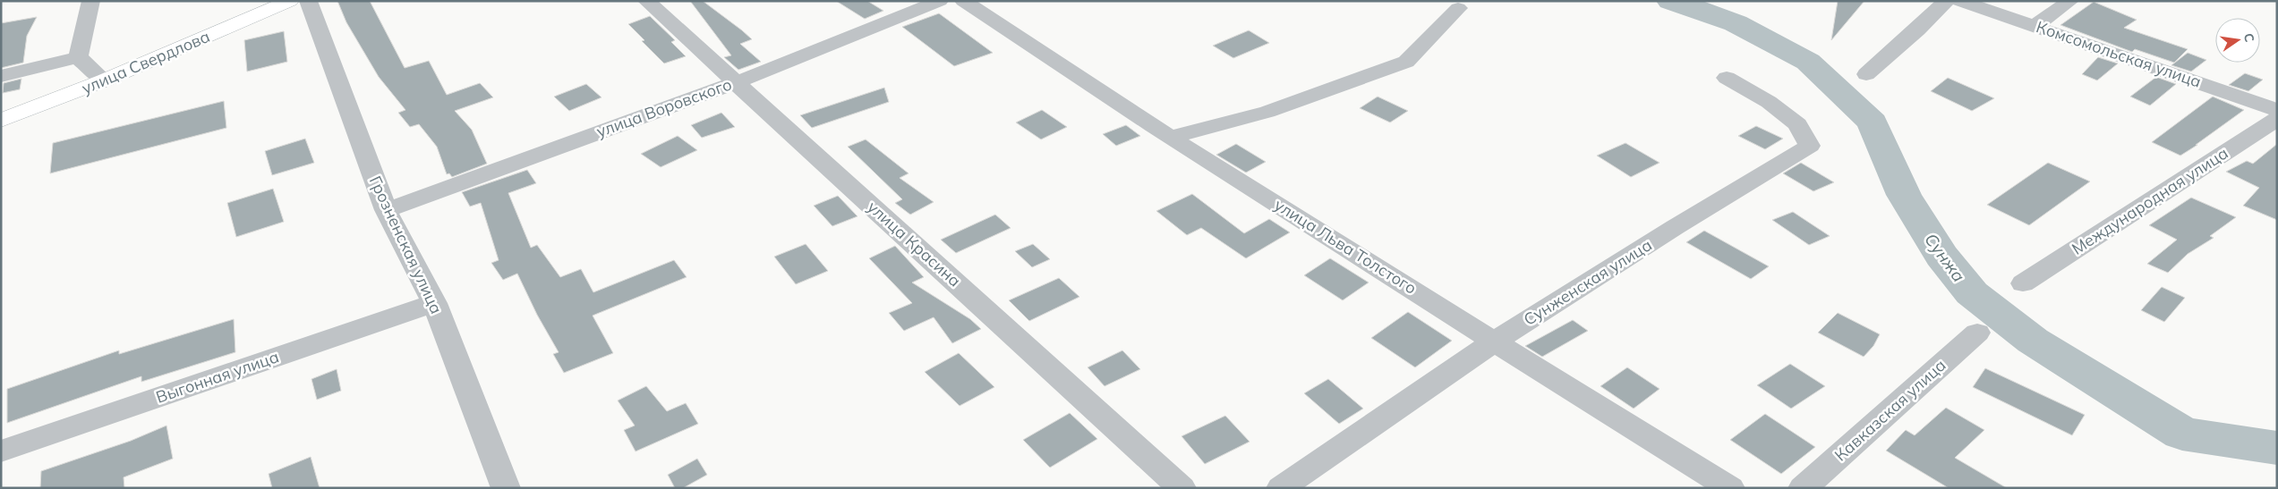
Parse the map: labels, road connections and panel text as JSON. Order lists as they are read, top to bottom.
{
  "streets": {
    "street": [
      "Комсомольская улица",
      "улица Свердлова",
      "улица Воровского",
      "Международная улица",
      "улица Красина",
      "Грозненская улица",
      "улица Льва Толстого",
      "Сунженская улица",
      "Выгонная улица",
      "Кавказская улица"
    ]
  },
  "crossings": [
    ["улица Воровского", "улица Красина"],
    ["улица Воровского", "Грозненская улица"],
    ["Грозненская улица", "Выгонная улица"],
    ["улица Льва Толстого", "Сунженская улица"]
  ],
  "water": ["Сунжа"],
  "north": "right"
}
